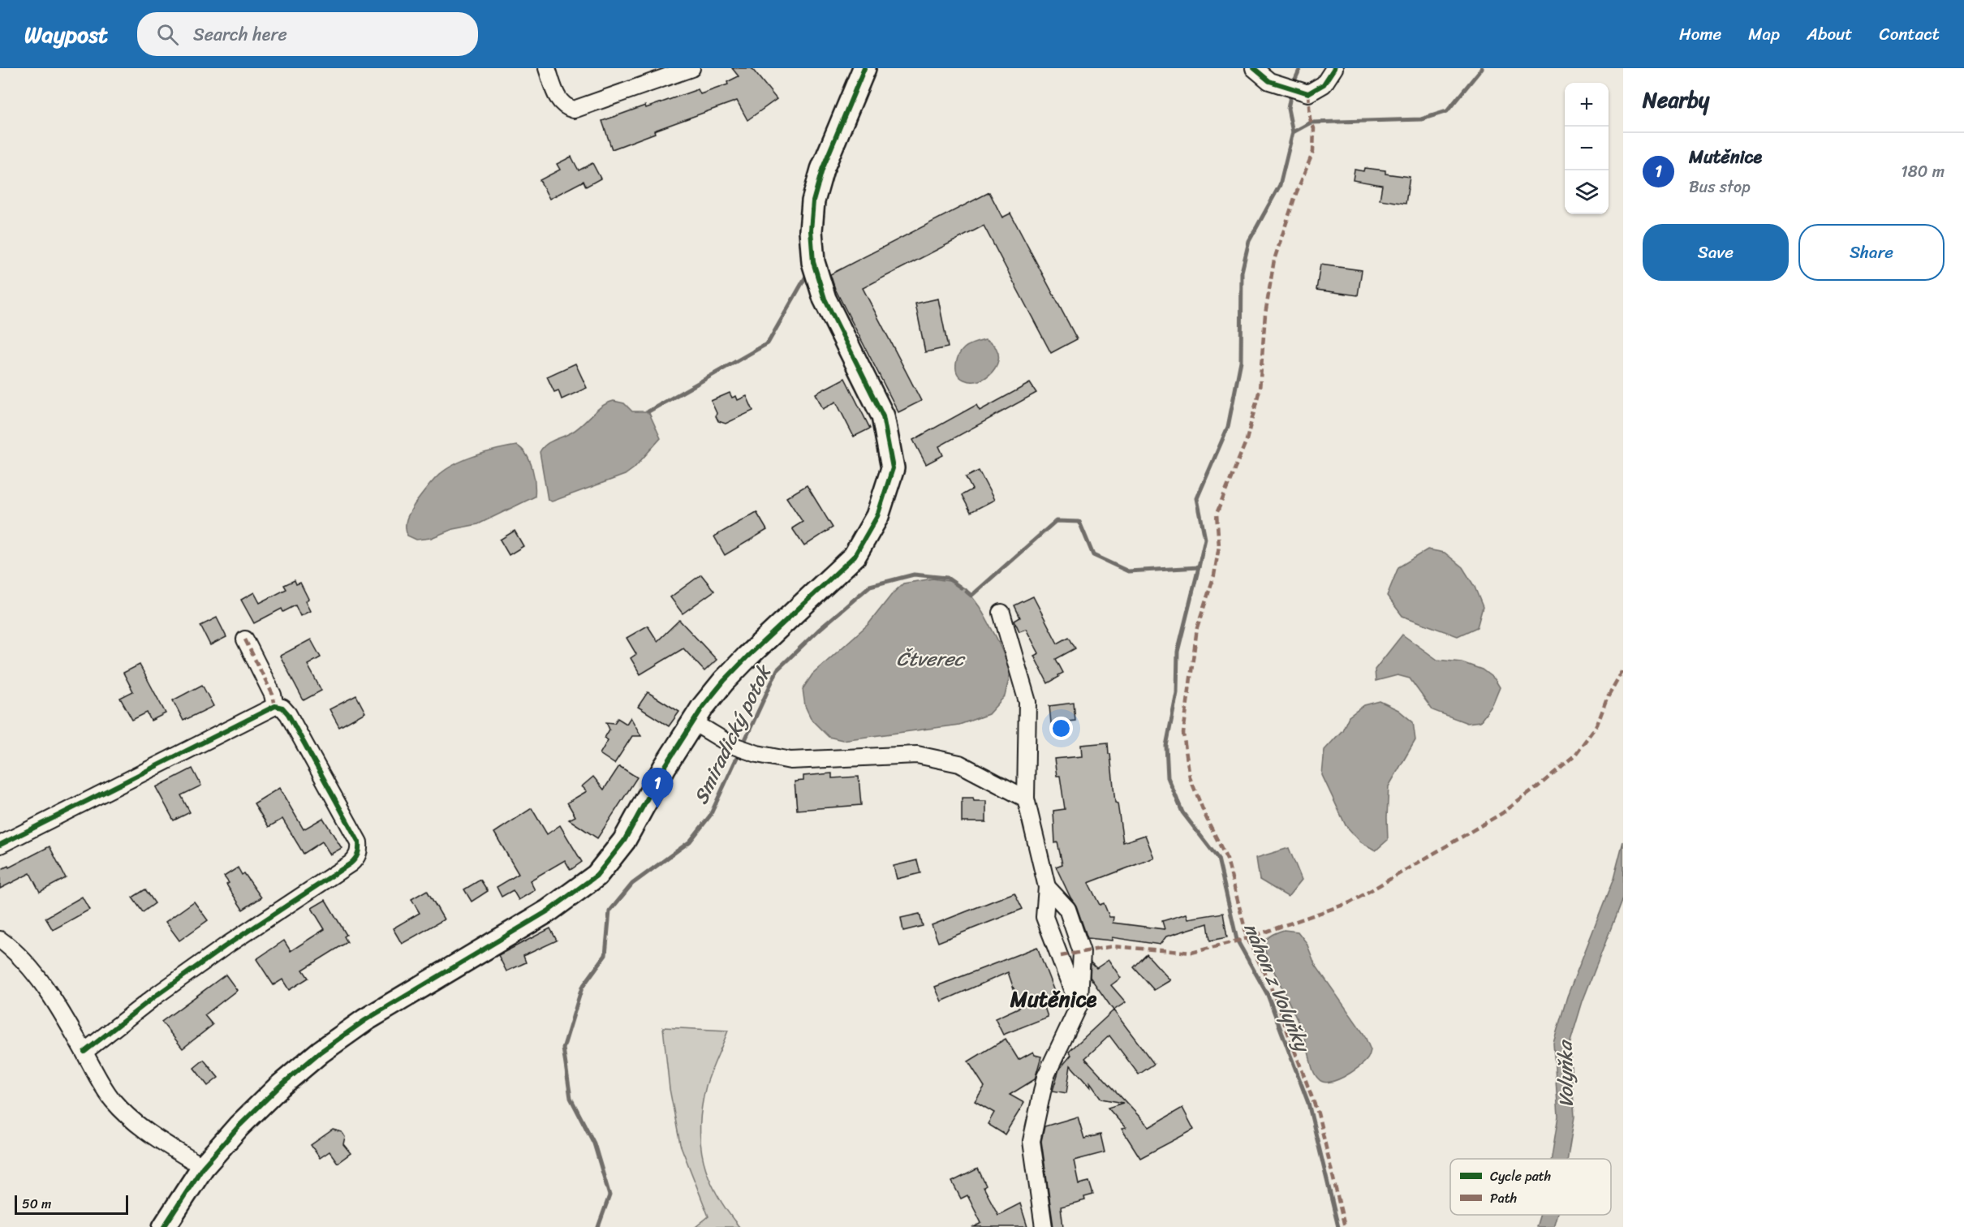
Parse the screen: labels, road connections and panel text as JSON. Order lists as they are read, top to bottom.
{
  "districts": ["Mutěnice"],
  "water": [
    "Čtverec",
    "Smiradický potok",
    "náhon z Volyňky",
    "Volyňka"
  ],
  "legend": ["Cycle path", "Path"],
  "scale_bar": "50 m",
  "page": {
    "header": "Waypost",
    "search": "Search here",
    "nav": [
      "Home",
      "Map",
      "About",
      "Contact"
    ],
    "heading": "Nearby",
    "map_buttons": ["+", "−"],
    "list": [
      {
        "mark": "1",
        "name": "Mutěnice",
        "note": "Bus stop",
        "value": "180 m"
      }
    ],
    "buttons": ["Save", "Share"],
    "pins": "1",
    "scale": "50 m"
  }
}
